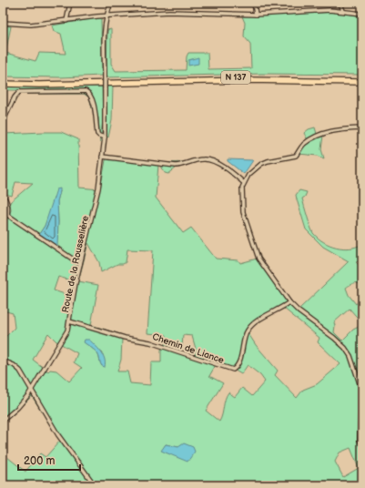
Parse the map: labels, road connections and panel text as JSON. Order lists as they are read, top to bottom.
{
  "streets": {
    "highway": ["N 137"],
    "street": ["Route de la Rousselière", "Chemin de Liance"]
  },
  "crossings": [
    ["Route de la Rousselière", "Chemin de Liance"]
  ],
  "scale_bar": "200 m"
}
